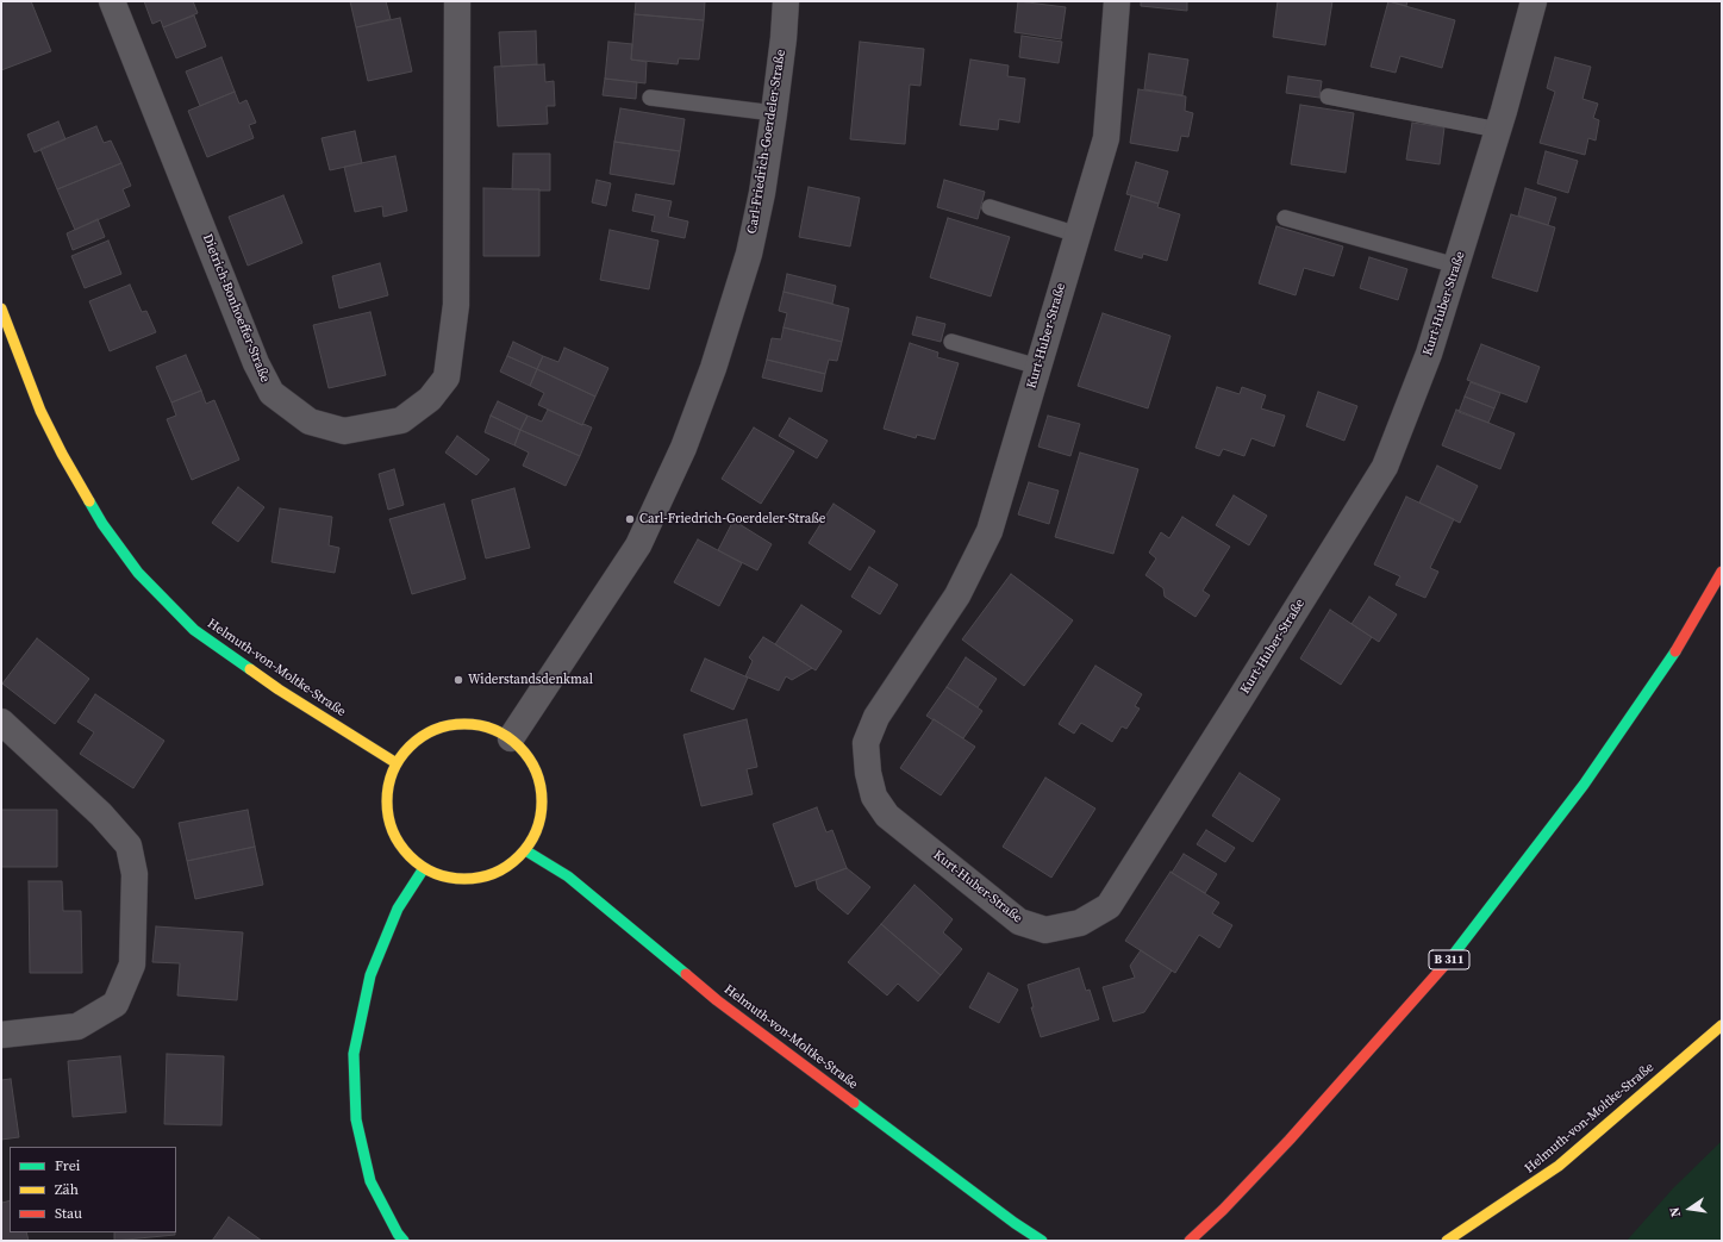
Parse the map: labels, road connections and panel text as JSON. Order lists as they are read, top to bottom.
{
  "streets": {
    "street": [
      "Carl-Friedrich-Goerdeler-Straße",
      "Kurt-Huber-Straße",
      "Dietrich-Bonhoeffer-Straße",
      "Helmuth-von-Moltke-Straße",
      "B 311"
    ]
  },
  "crossings": [
    ["Carl-Friedrich-Goerdeler-Straße", "Helmuth-von-Moltke-Straße"]
  ],
  "places": ["Carl-Friedrich-Goerdeler-Straße", "Widerstandsdenkmal"],
  "legend": ["Frei", "Zäh", "Stau"],
  "north": "left"
}
